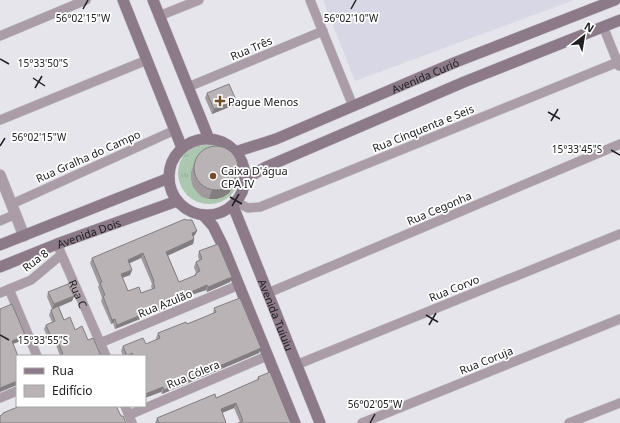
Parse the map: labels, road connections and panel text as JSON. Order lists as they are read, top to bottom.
{
  "streets": {
    "main road": ["Avenida Curió", "Avenida Dois", "Avenida Tuiuiu"],
    "street": [
      "Rua Três",
      "Rua Cinquenta e Seis",
      "Rua Gralha do Campo",
      "Rua Cegonha",
      "Rua 8",
      "Rua Corvo",
      "Rua C",
      "Rua Azulão",
      "Rua Coruja",
      "Rua Cólera"
    ]
  },
  "crossings": [
    ["Avenida Curió", "Rua Cinquenta e Seis"],
    ["Avenida Curió", "Avenida Dois"],
    ["Avenida Curió", "Avenida Tuiuiu"],
    ["Rua Cinquenta e Seis", "Avenida Dois"],
    ["Rua Cinquenta e Seis", "Avenida Tuiuiu"],
    ["Rua Cegonha", "Avenida Tuiuiu"],
    ["Avenida Dois", "Rua C"],
    ["Avenida Dois", "Avenida Tuiuiu"],
    ["Rua 8", "Rua C"],
    ["Rua Corvo", "Avenida Tuiuiu"],
    ["Rua C", "Rua Azulão"]
  ],
  "places": {
    "health": ["Pague Menos"],
    "other": ["Caixa D'água CPA IV"]
  },
  "legend": ["Rua", "Edifício"],
  "north": "top right",
  "coordinates": [
    "56°02'15\"W",
    "56°02'10\"W",
    "15°33'50\"S",
    "15°33'45\"S",
    "15°33'55\"S",
    "56°02'05\"W"
  ]
}
